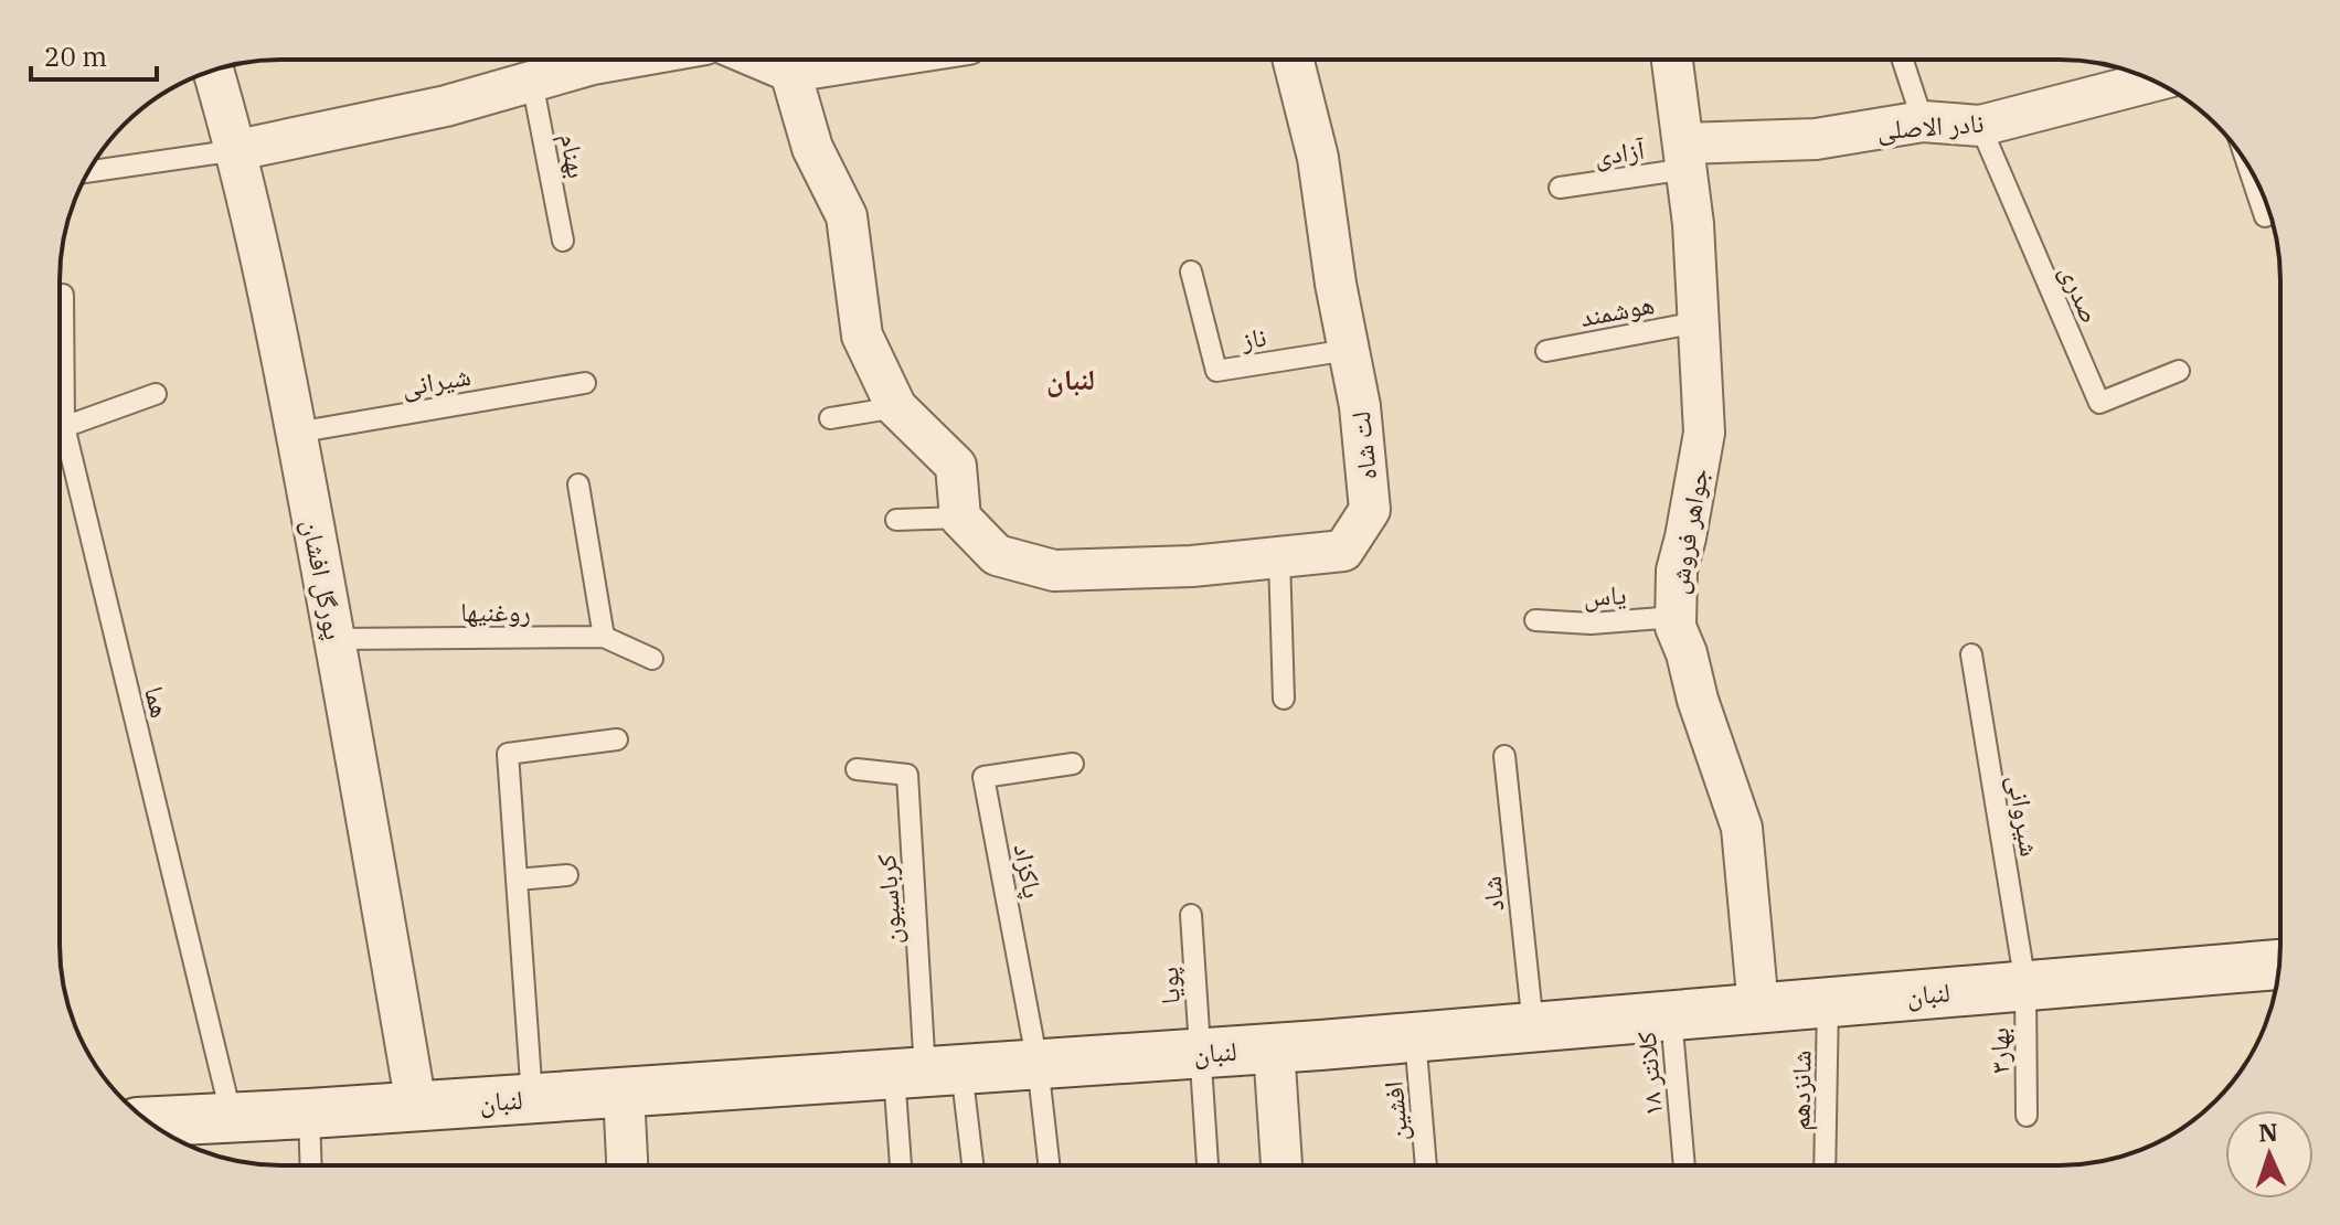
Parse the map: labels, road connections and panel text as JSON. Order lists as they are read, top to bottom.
{
  "streets": {
    "main road": ["لنبان"],
    "street": [
      "نادر الاصلی",
      "لت شاه",
      "جواهر فروش",
      "پورگل افشان"
    ],
    "lane": [
      "آزادی",
      "بهنام",
      "صدری",
      "هوشمند",
      "ناز",
      "شیرانی",
      "یاس",
      "روغنیها",
      "هما",
      "شیروانی",
      "پاکزاد",
      "شاد",
      "کرباسیون",
      "پویا",
      "بهار۳",
      "کلانتر ۱۸",
      "شانزدهم",
      "افشین"
    ]
  },
  "crossings": [
    ["نادر الاصلی", "آزادی"],
    ["نادر الاصلی", "صدری"],
    ["نادر الاصلی", "جواهر فروش"],
    ["آزادی", "جواهر فروش"],
    ["هوشمند", "جواهر فروش"],
    ["ناز", "لت شاه"],
    ["شیرانی", "پورگل افشان"],
    ["جواهر فروش", "یاس"],
    ["جواهر فروش", "لنبان"],
    ["پورگل افشان", "روغنیها"],
    ["پورگل افشان", "لنبان"],
    ["هما", "لنبان"],
    ["شیروانی", "لنبان"],
    ["شیروانی", "بهار۳"],
    ["پاکزاد", "لنبان"],
    ["شاد", "لنبان"],
    ["کرباسیون", "لنبان"],
    ["پویا", "لنبان"],
    ["لنبان", "بهار۳"],
    ["لنبان", "کلانتر ۱۸"],
    ["لنبان", "شانزدهم"],
    ["لنبان", "افشین"]
  ],
  "districts": ["لنبان"],
  "scale_bar": "20 m",
  "north": "top"
}
